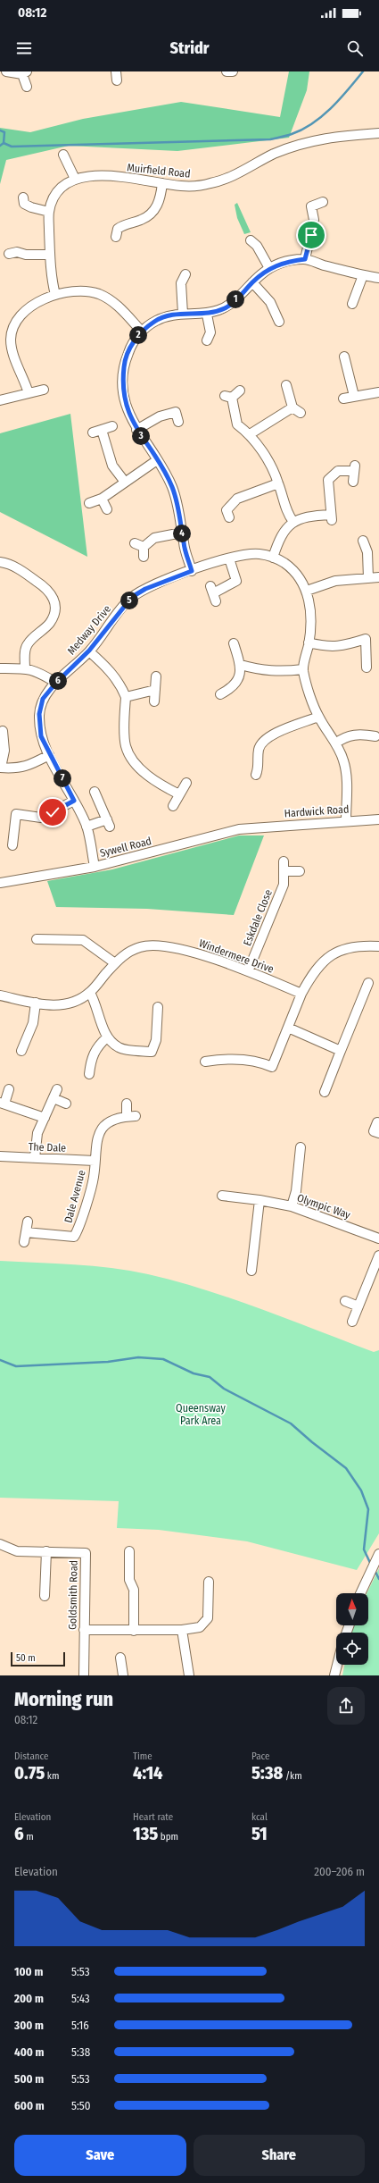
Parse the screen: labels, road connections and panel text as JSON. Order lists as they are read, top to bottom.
{
  "streets": {
    "street": [
      "Muirfield Road",
      "Medway Drive",
      "Hardwick Road",
      "Sywell Road",
      "Eskdale Close",
      "Windermere Drive",
      "The Dale",
      "Dale Avenue",
      "Olympic Way",
      "Goldsmith Road"
    ]
  },
  "crossings": [
    ["Medway Drive", "Hardwick Road"],
    ["Medway Drive", "Sywell Road"],
    ["Hardwick Road", "Sywell Road"],
    ["Eskdale Close", "Windermere Drive"],
    ["The Dale", "Dale Avenue"]
  ],
  "parks": ["Queensway Park Area"],
  "scale_bar": "50 m",
  "north": "top",
  "page": {
    "status": "08:12",
    "header": "Stridr",
    "pins": [
      "1",
      "2",
      "3",
      "4",
      "5",
      "6",
      "7"
    ],
    "scale": "50 m",
    "heading": ["Morning run", "08:12"],
    "stats": [
      ["Distance", "0.75 km"],
      ["Time", "4:14"],
      ["Pace", "5:38 /km"],
      ["Elevation", "6 m"],
      ["Heart rate", "135 bpm"],
      ["kcal", "51"]
    ],
    "chart": ["Elevation", "200–206 m"],
    "list": [
      {
        "name": "100 m",
        "note": "5:53"
      },
      {
        "name": "200 m",
        "note": "5:43"
      },
      {
        "name": "300 m",
        "note": "5:16"
      },
      {
        "name": "400 m",
        "note": "5:38"
      },
      {
        "name": "500 m",
        "note": "5:53"
      },
      {
        "name": "600 m",
        "note": "5:50"
      }
    ],
    "buttons": ["Save", "Share"]
  }
}
